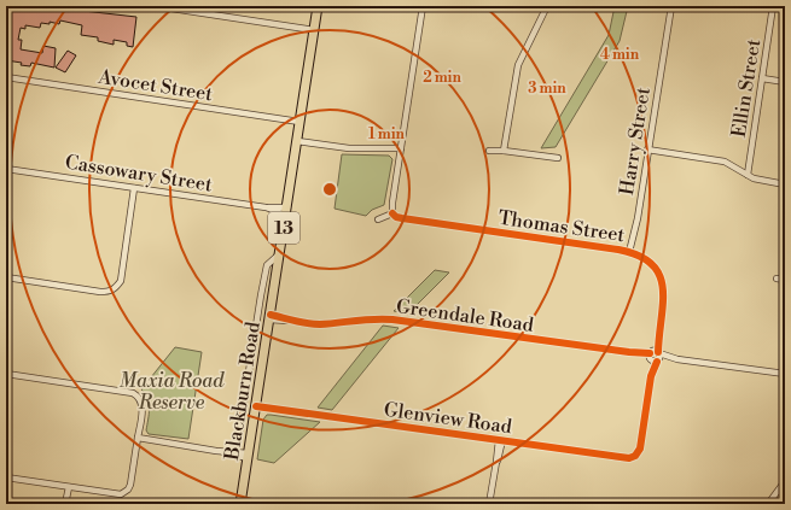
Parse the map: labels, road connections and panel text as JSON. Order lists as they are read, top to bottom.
{
  "streets": {
    "main road": ["13", "Blackburn Road"],
    "street": [
      "Avocet Street",
      "Ellin Street",
      "Harry Street",
      "Cassowary Street",
      "Thomas Street",
      "Greendale Road",
      "Glenview Road"
    ]
  },
  "crossings": [
    ["Avocet Street", "Blackburn Road"],
    ["Harry Street", "Thomas Street"],
    ["Cassowary Street", "Blackburn Road"],
    ["Thomas Street", "Greendale Road"],
    ["Thomas Street", "Glenview Road"],
    ["Greendale Road", "Blackburn Road"],
    ["Blackburn Road", "Glenview Road"]
  ],
  "parks": ["Maxia Road Reserve"],
  "rings": [
    "4 min",
    "2 min",
    "3 min",
    "1 min"
  ]
}
